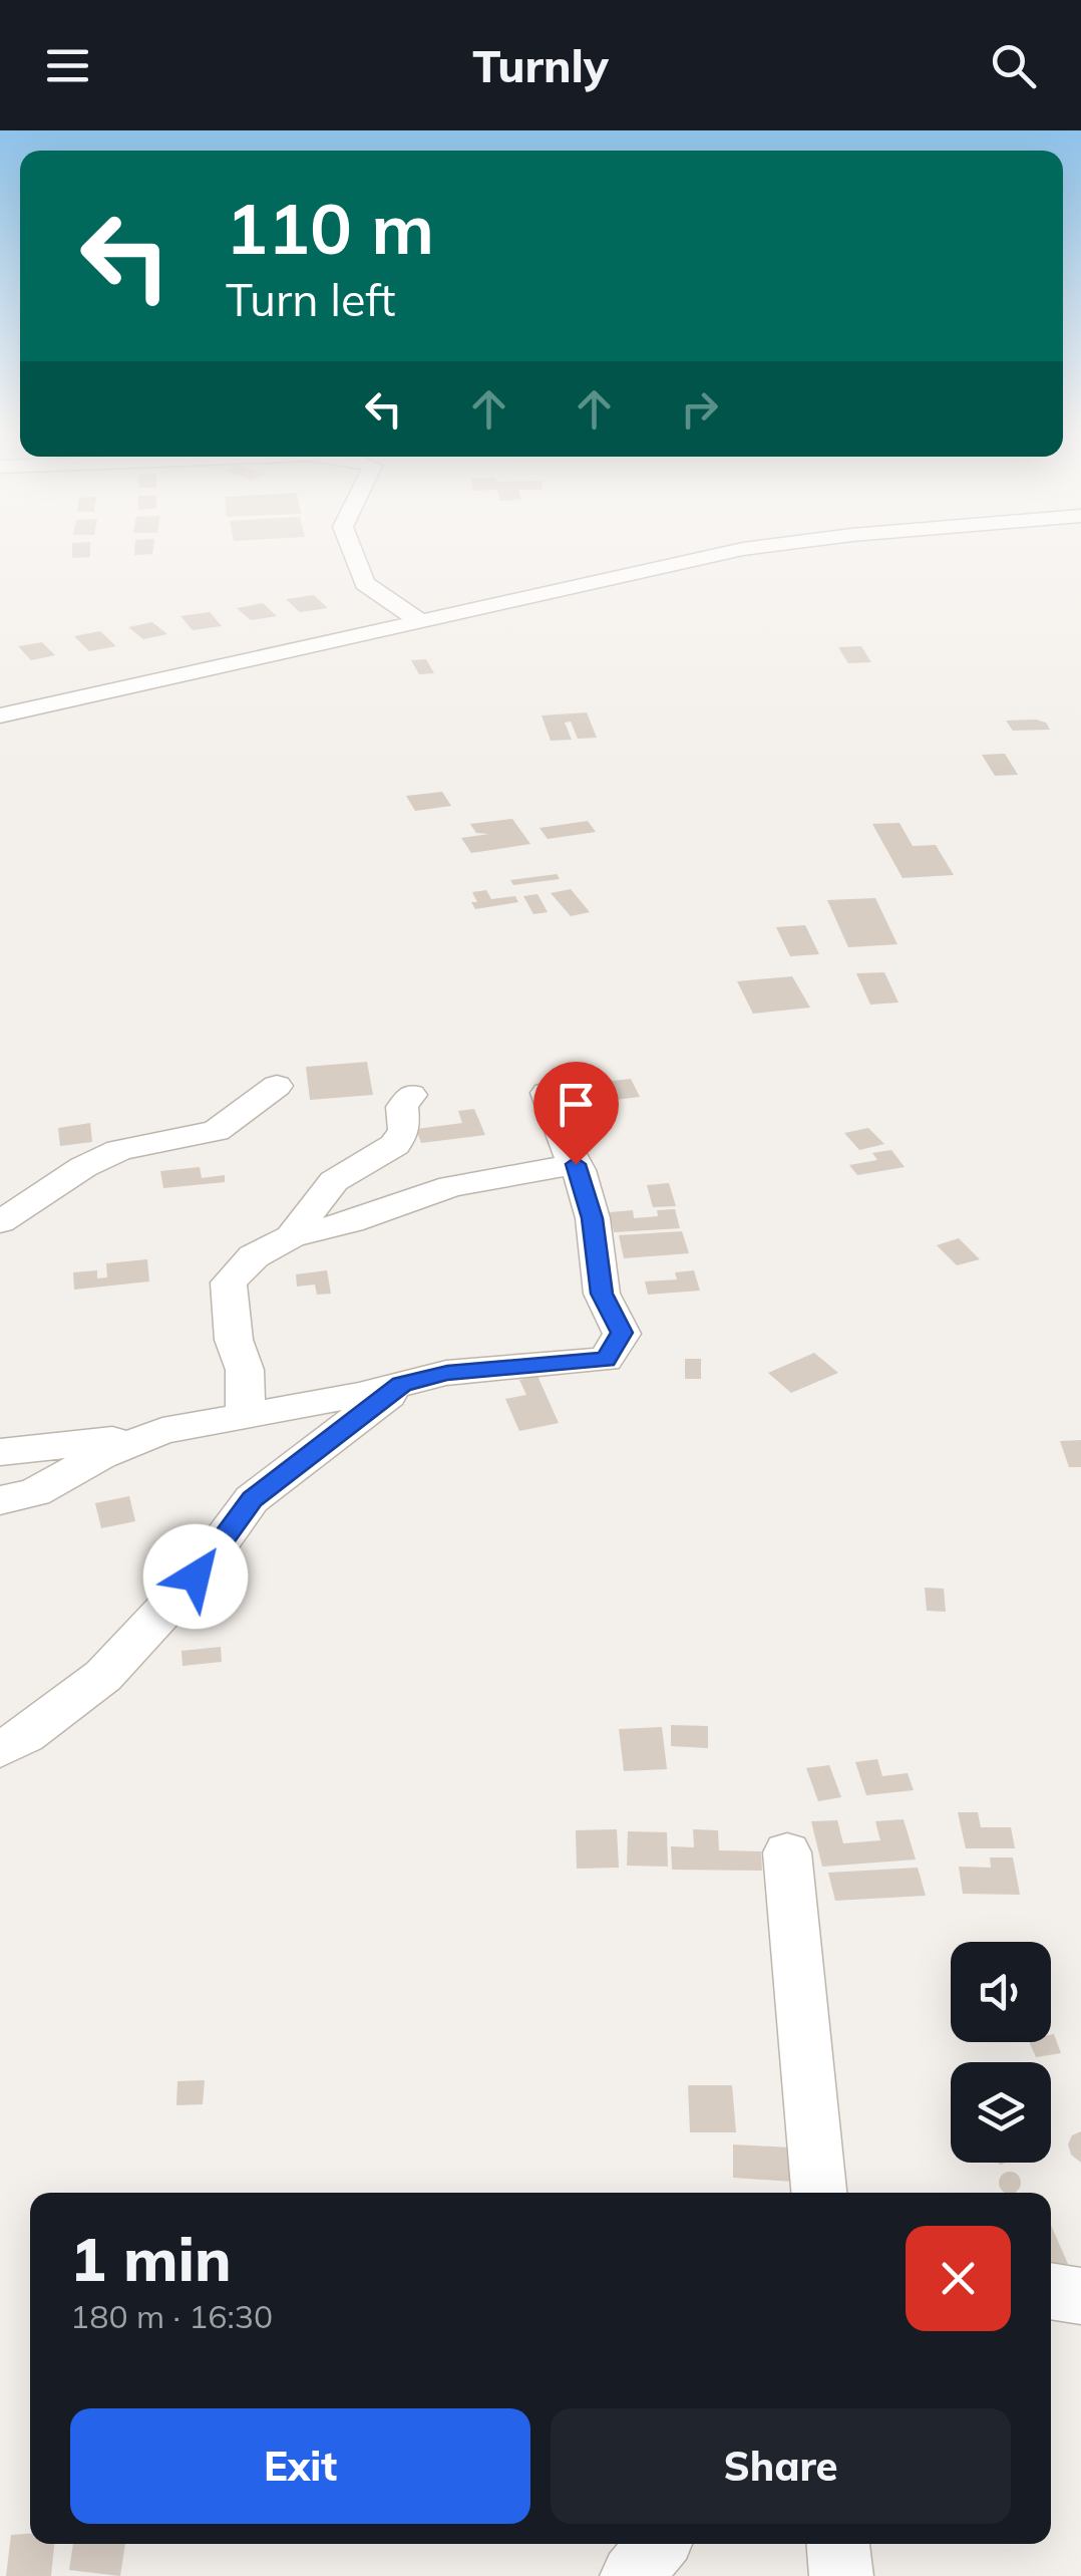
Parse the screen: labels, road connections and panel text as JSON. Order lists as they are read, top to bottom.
{
  "page": {
    "header": "Turnly",
    "turn": ["110 m", "Turn left"],
    "heading": ["1 min", "180 m · 16:30"],
    "buttons": ["Exit", "Share"]
  }
}
